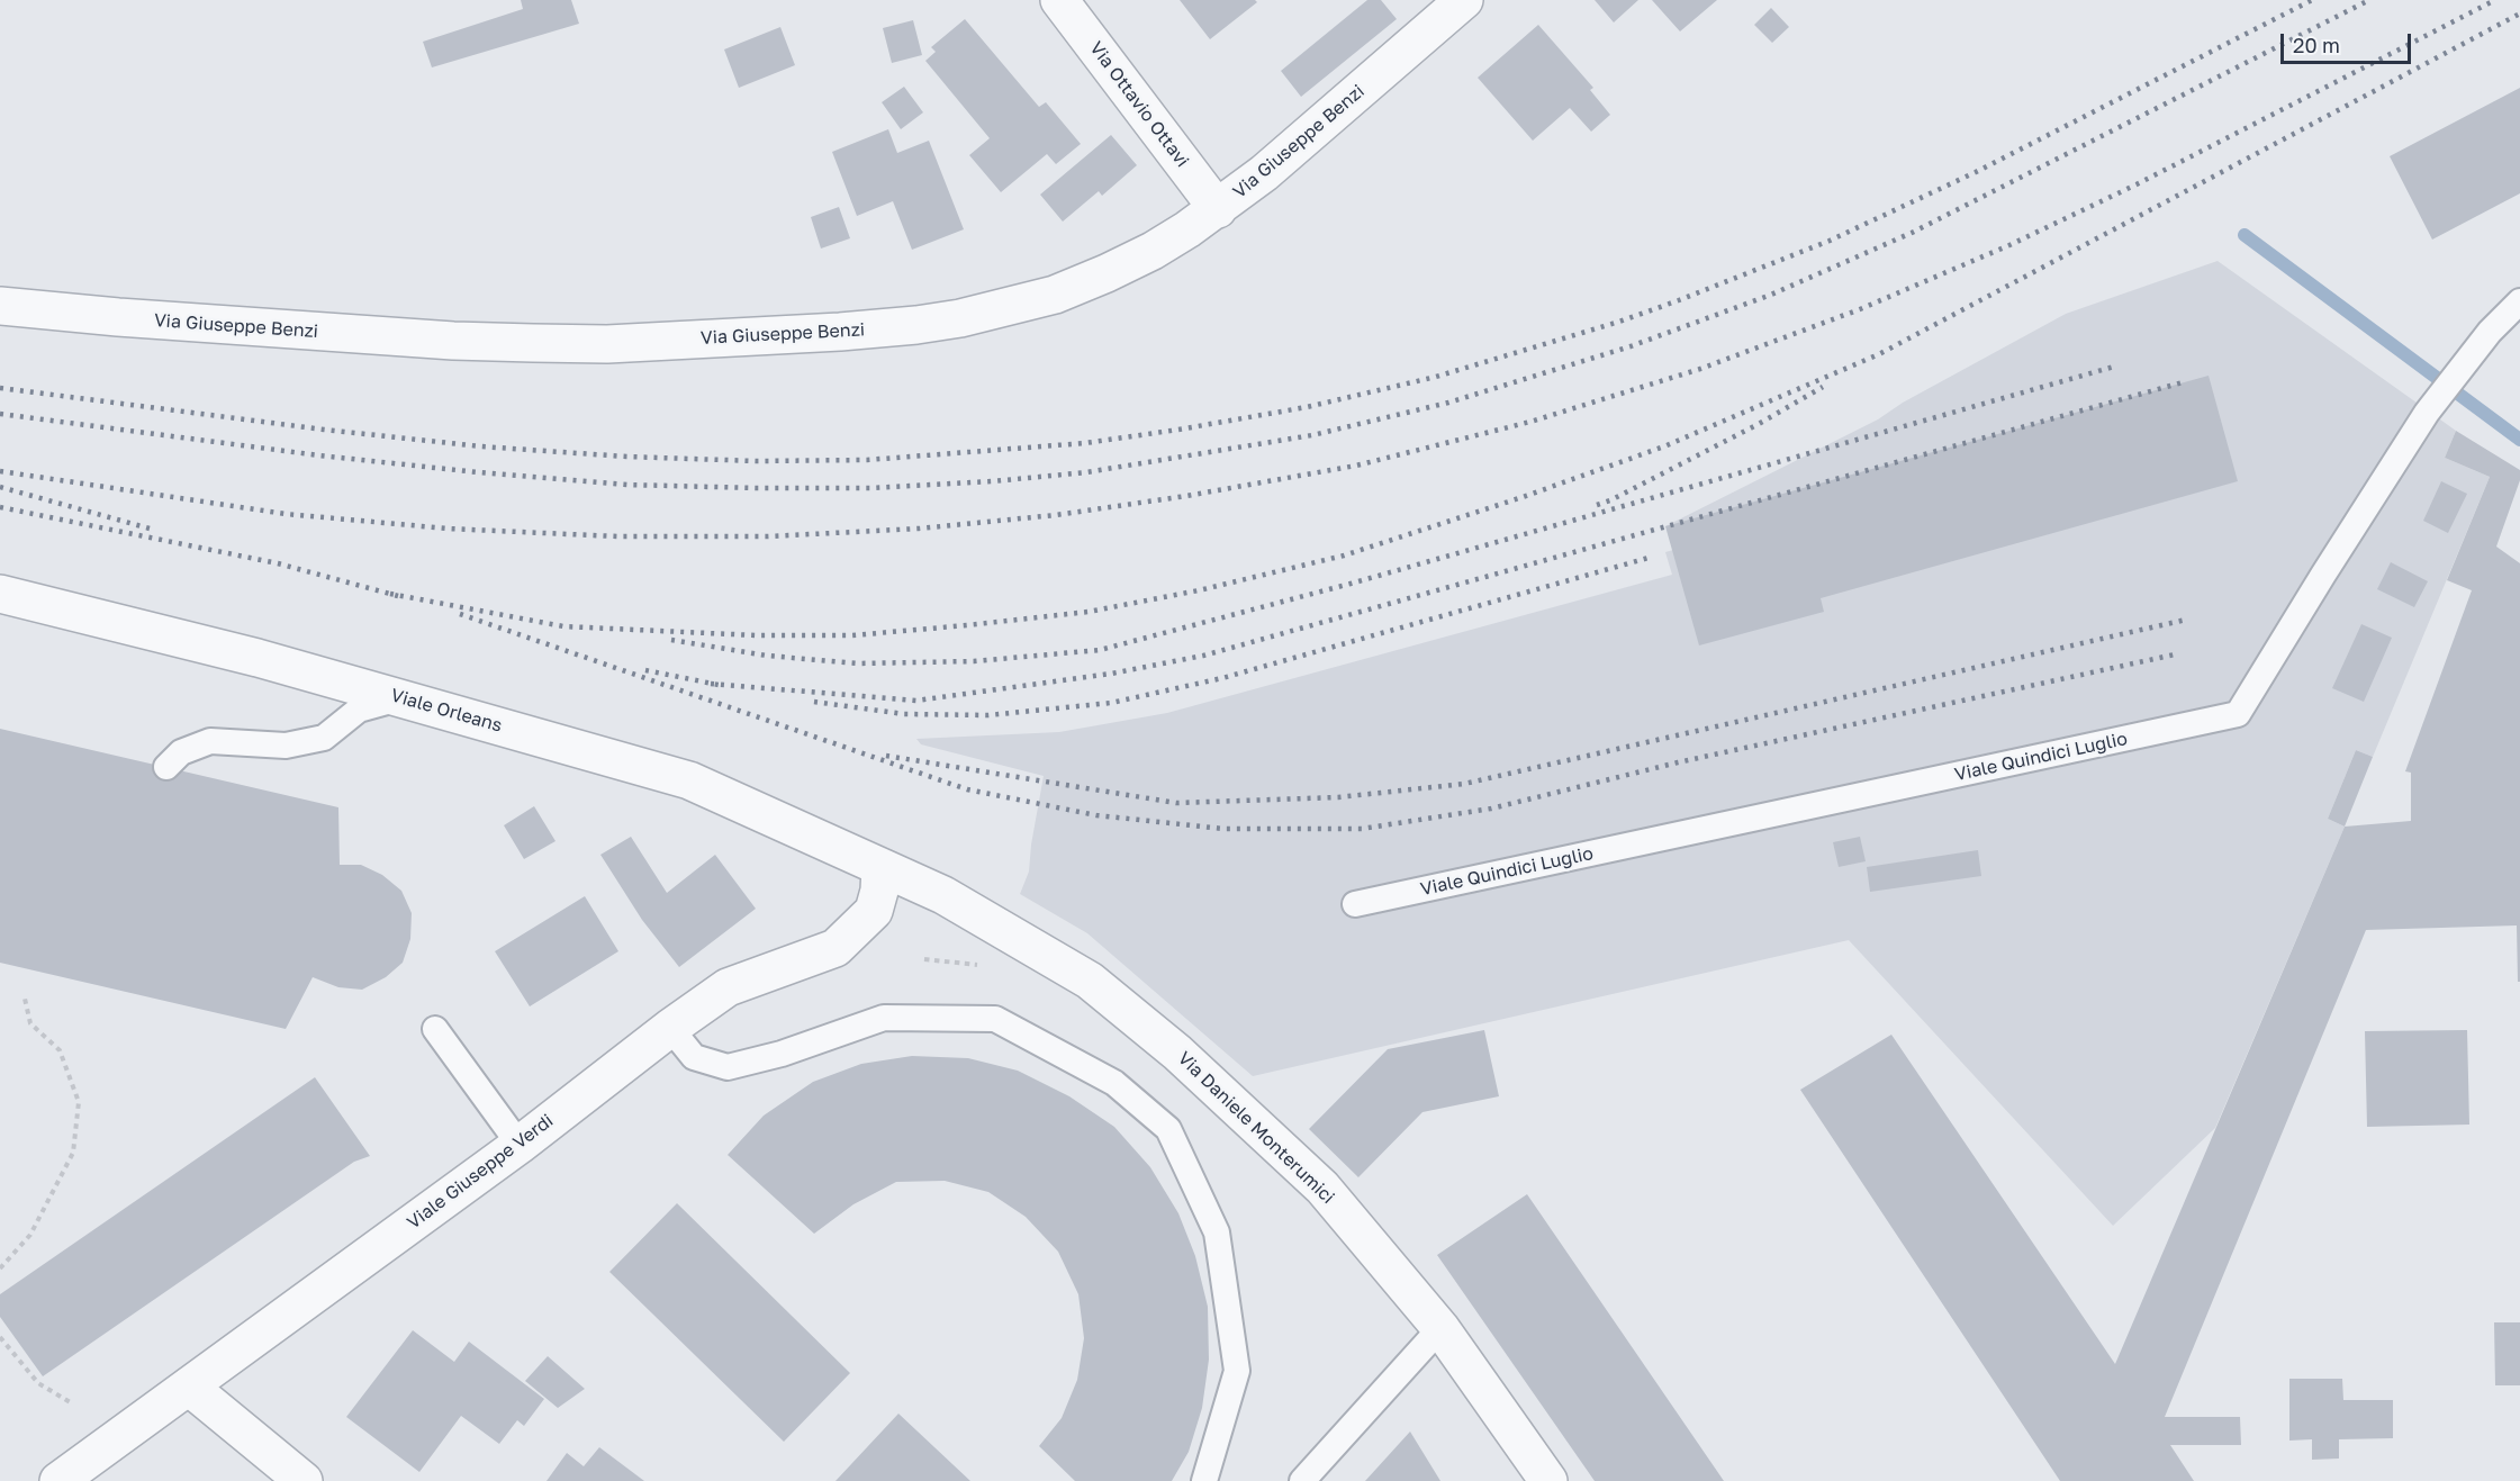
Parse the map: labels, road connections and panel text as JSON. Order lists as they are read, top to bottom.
{
  "streets": {
    "street": [
      "Via Ottavio Ottavi",
      "Via Giuseppe Benzi",
      "Viale Orleans",
      "Via Daniele Monterumici",
      "Viale Giuseppe Verdi"
    ],
    "lane": ["Viale Quindici Luglio"]
  },
  "crossings": [
    ["Via Ottavio Ottavi", "Via Giuseppe Benzi"],
    ["Viale Orleans", "Via Daniele Monterumici"],
    ["Viale Orleans", "Viale Giuseppe Verdi"],
    ["Via Daniele Monterumici", "Viale Giuseppe Verdi"]
  ],
  "scale_bar": "20 m"
}
